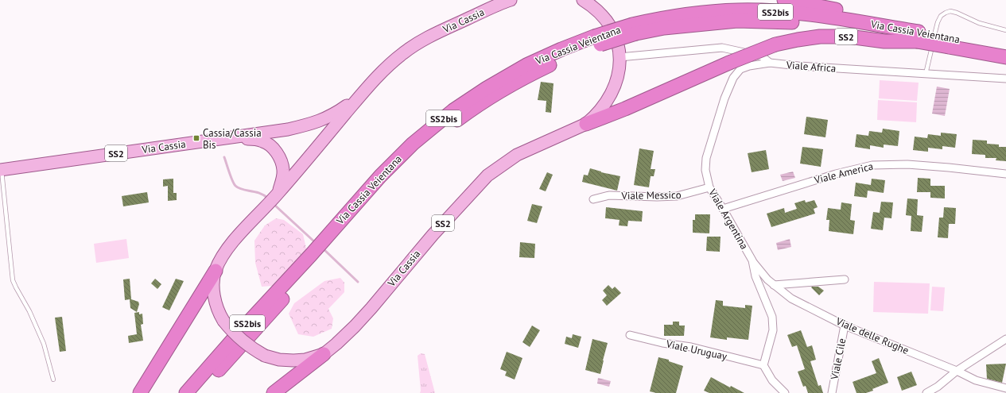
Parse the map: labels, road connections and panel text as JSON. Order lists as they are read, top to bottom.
{
  "streets": {
    "highway": ["SS2bis", "Via Cassia Veientana", "SS2"],
    "main road": ["Via Cassia"],
    "street": [
      "Viale Africa",
      "Viale America",
      "Viale Messico",
      "Viale Argentina",
      "Viale delle Rughe",
      "Viale Uruguay",
      "Viale Cile"
    ]
  },
  "crossings": [
    ["Via Cassia", "SS2"],
    ["Via Cassia", "Viale Africa"],
    ["Via Cassia Veientana", "SS2"],
    ["Viale Africa", "Viale Argentina"],
    ["Viale America", "Viale Argentina"],
    ["Viale Messico", "Viale Argentina"],
    ["Viale Argentina", "Viale delle Rughe"],
    ["Viale Argentina", "Viale Uruguay"],
    ["Viale delle Rughe", "Viale Cile"]
  ],
  "places": {
    "transit": ["Cassia/Cassia Bis"]
  }
}
